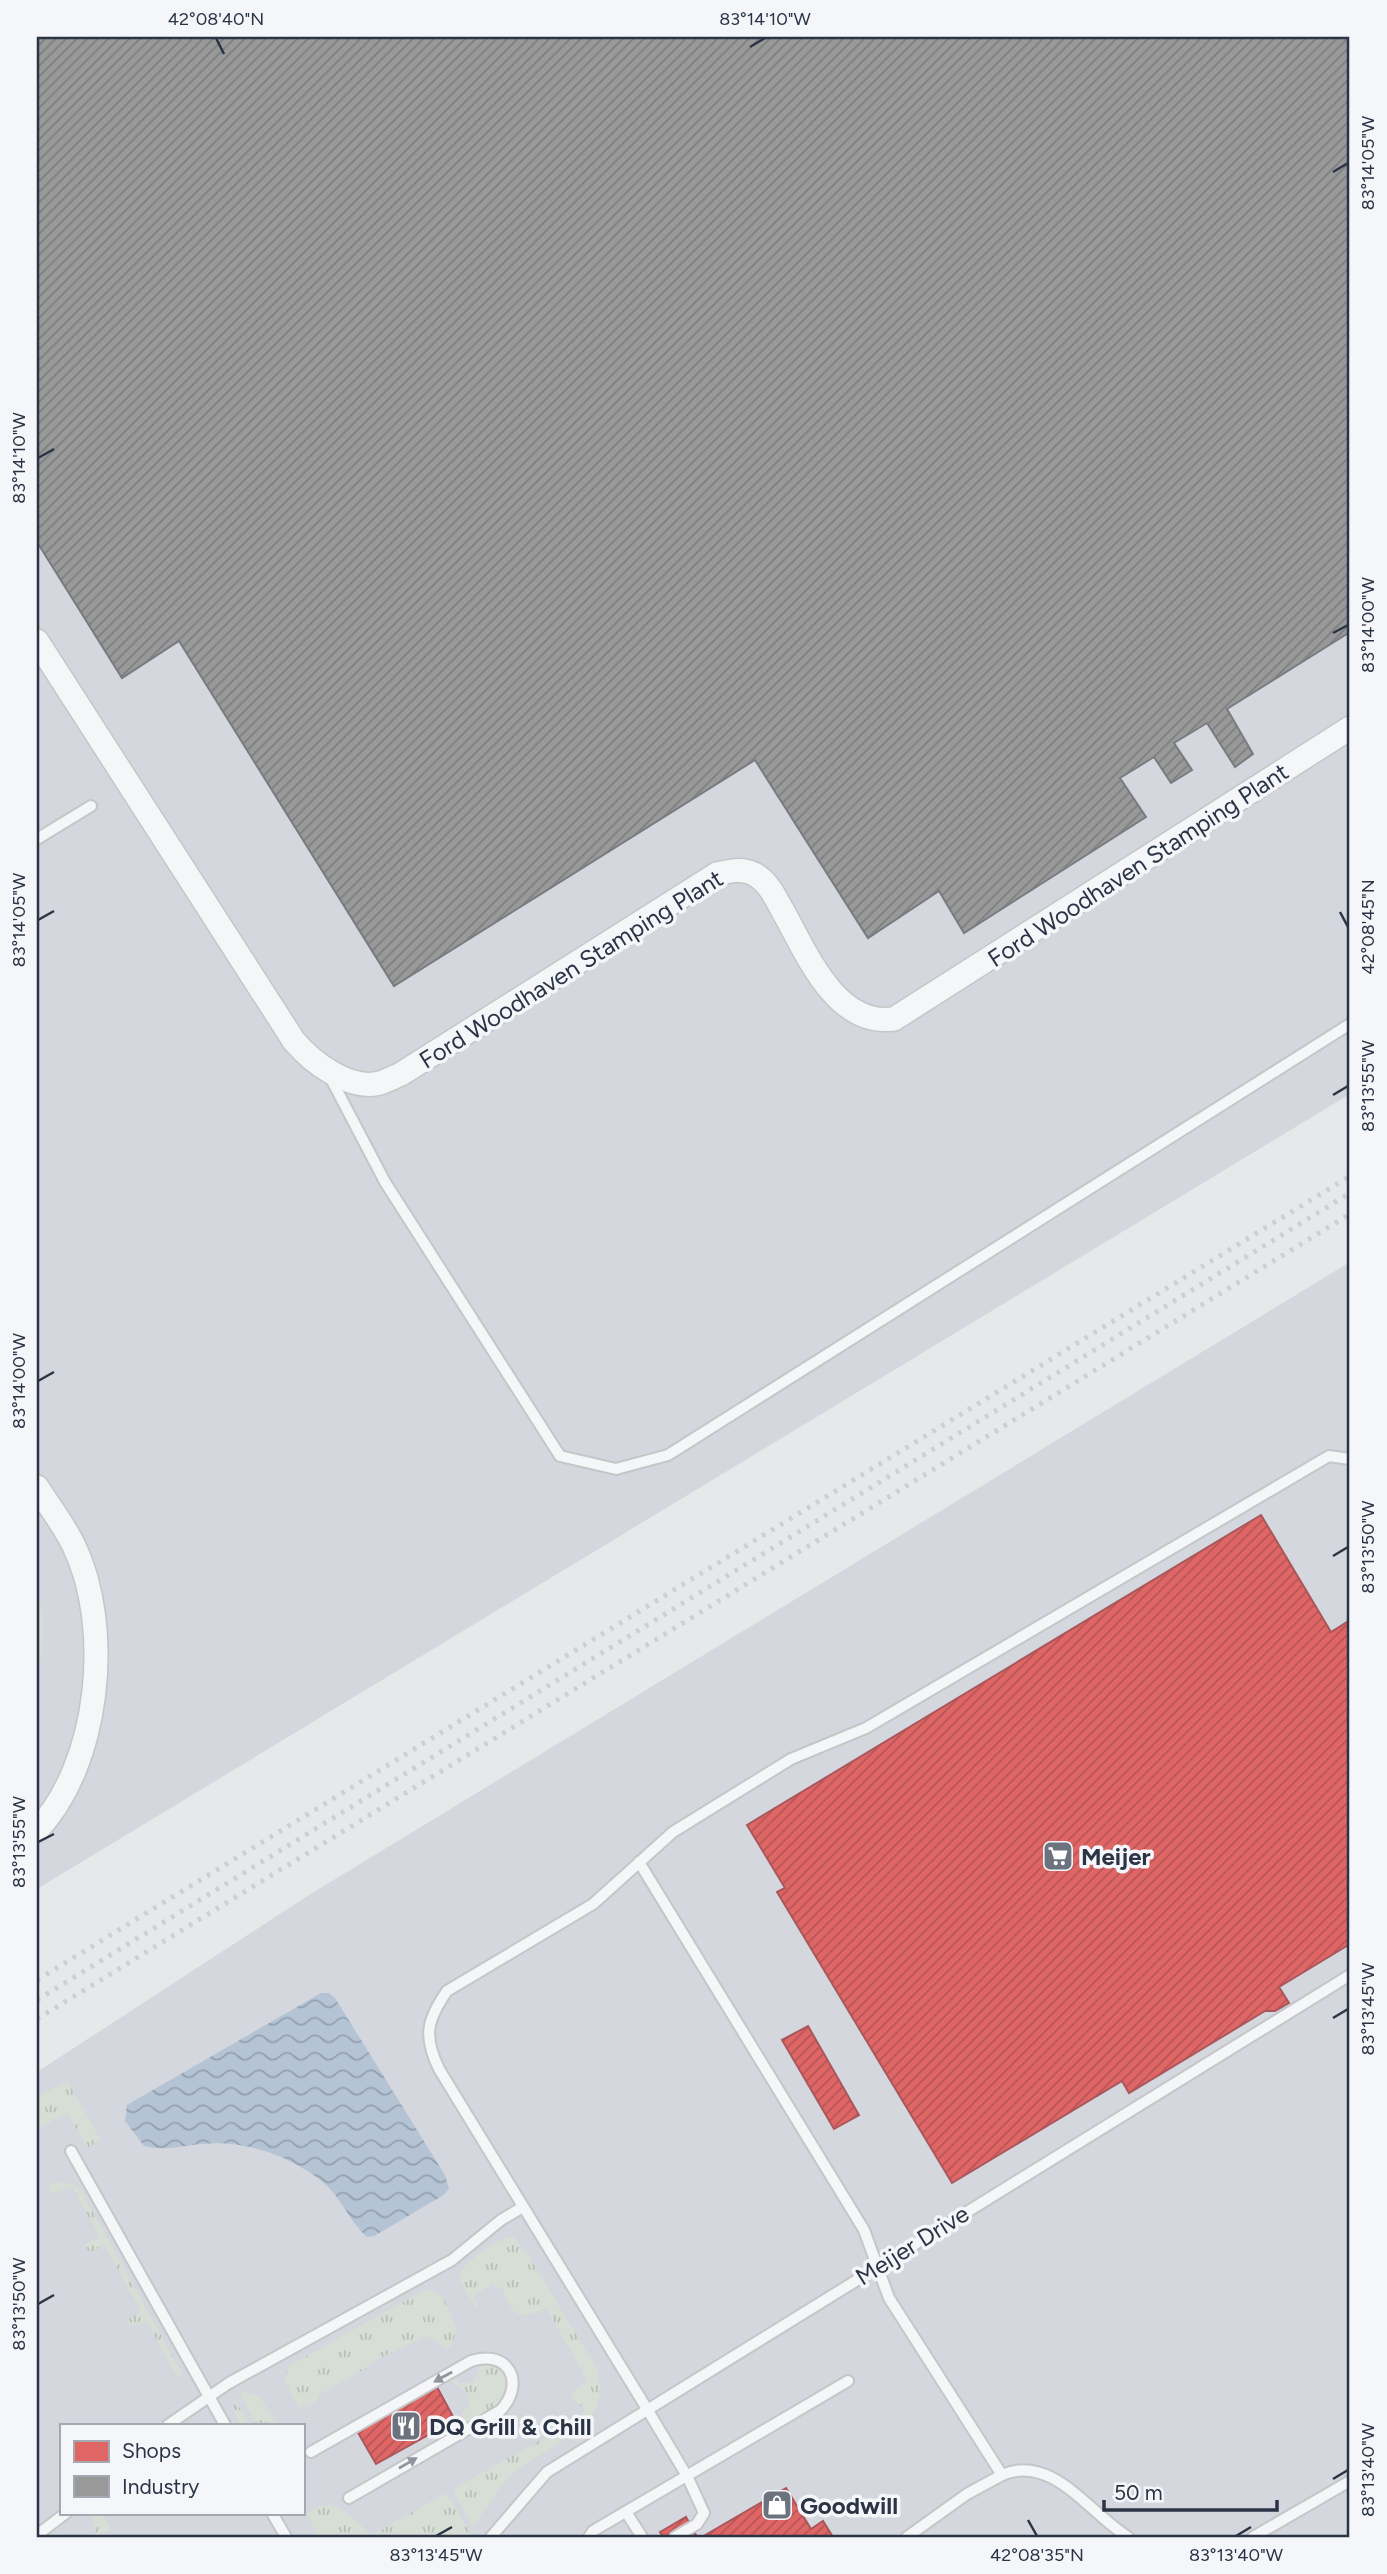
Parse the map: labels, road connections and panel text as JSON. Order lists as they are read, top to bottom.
{
  "streets": {
    "street": ["Ford Woodhaven Stamping Plant"],
    "lane": ["Meijer Drive"]
  },
  "places": {
    "supermarket": ["Meijer"],
    "restaurant": ["DQ Grill & Chill"],
    "shop": ["Goodwill"]
  },
  "legend": ["Shops", "Industry"],
  "scale_bar": "50 m",
  "coordinates": [
    "42°08'40\"N",
    "83°14'10\"W",
    "83°14'05\"W",
    "83°14'00\"W",
    "42°08'45\"N",
    "83°13'55\"W",
    "83°13'50\"W",
    "83°13'45\"W",
    "83°13'40\"W",
    "42°08'35\"N"
  ]
}
